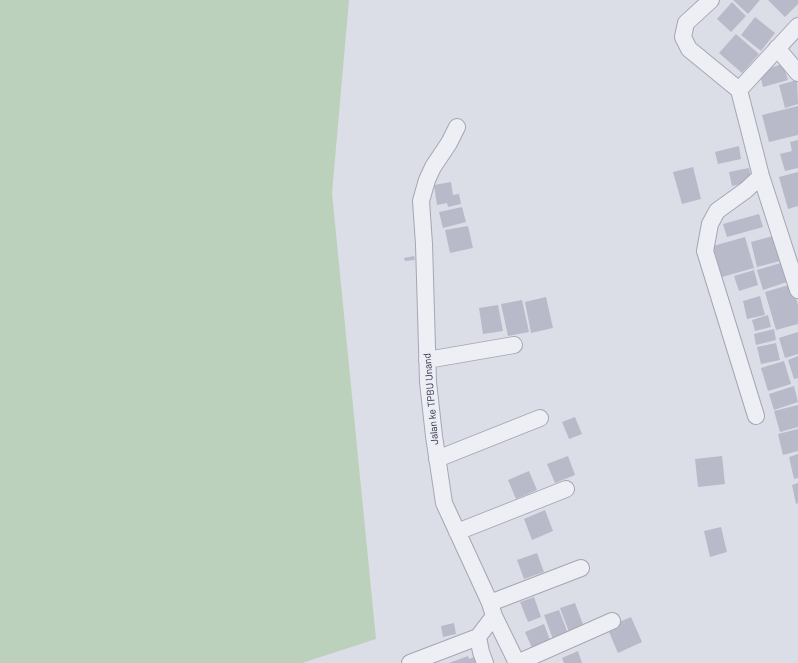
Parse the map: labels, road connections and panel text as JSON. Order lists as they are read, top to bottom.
{
  "streets": {
    "street": ["Jalan ke TPBU Unand"]
  }
}
